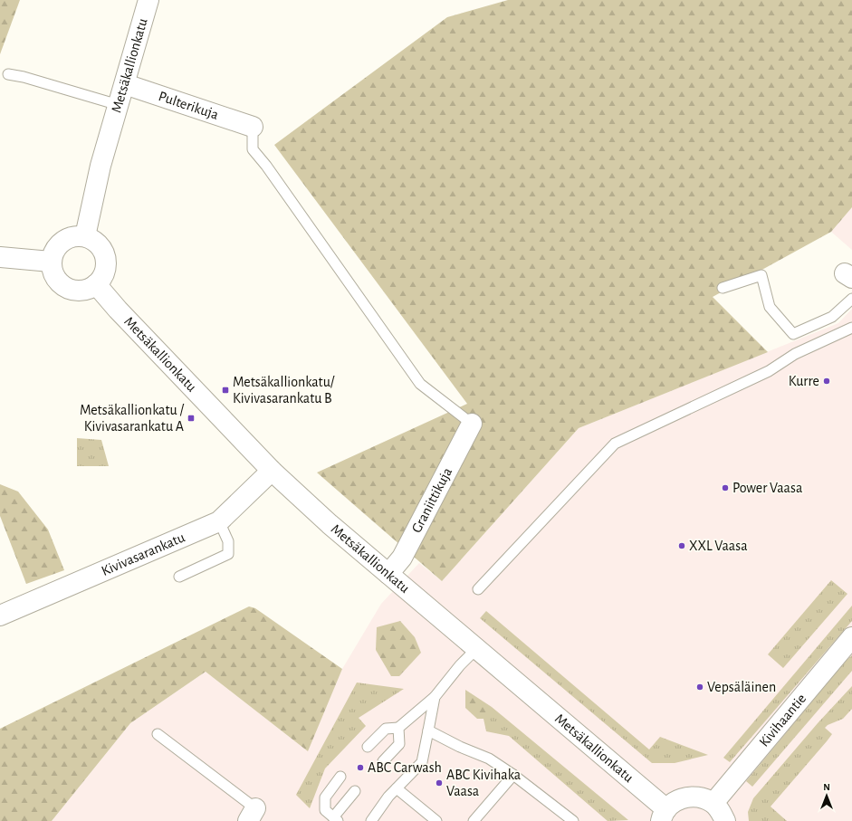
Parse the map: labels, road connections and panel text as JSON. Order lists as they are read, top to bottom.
{
  "streets": {
    "street": [
      "Metsäkallionkatu",
      "Pulterikuja",
      "Graniittikuja",
      "Kivivasarankatu",
      "Kivihaantie"
    ]
  },
  "crossings": [
    ["Metsäkallionkatu", "Pulterikuja"],
    ["Metsäkallionkatu", "Graniittikuja"],
    ["Metsäkallionkatu", "Kivivasarankatu"]
  ],
  "places": {
    "other": [
      "Kurre",
      "Power Vaasa",
      "XXL Vaasa",
      "Vepsäläinen",
      "ABC Carwash",
      "ABC Kivihaka Vaasa"
    ],
    "transit": ["Metsäkallionkatu/ Kivivasarankatu B", "Metsäkallionkatu / Kivivasarankatu A"]
  },
  "north": "top"
}
